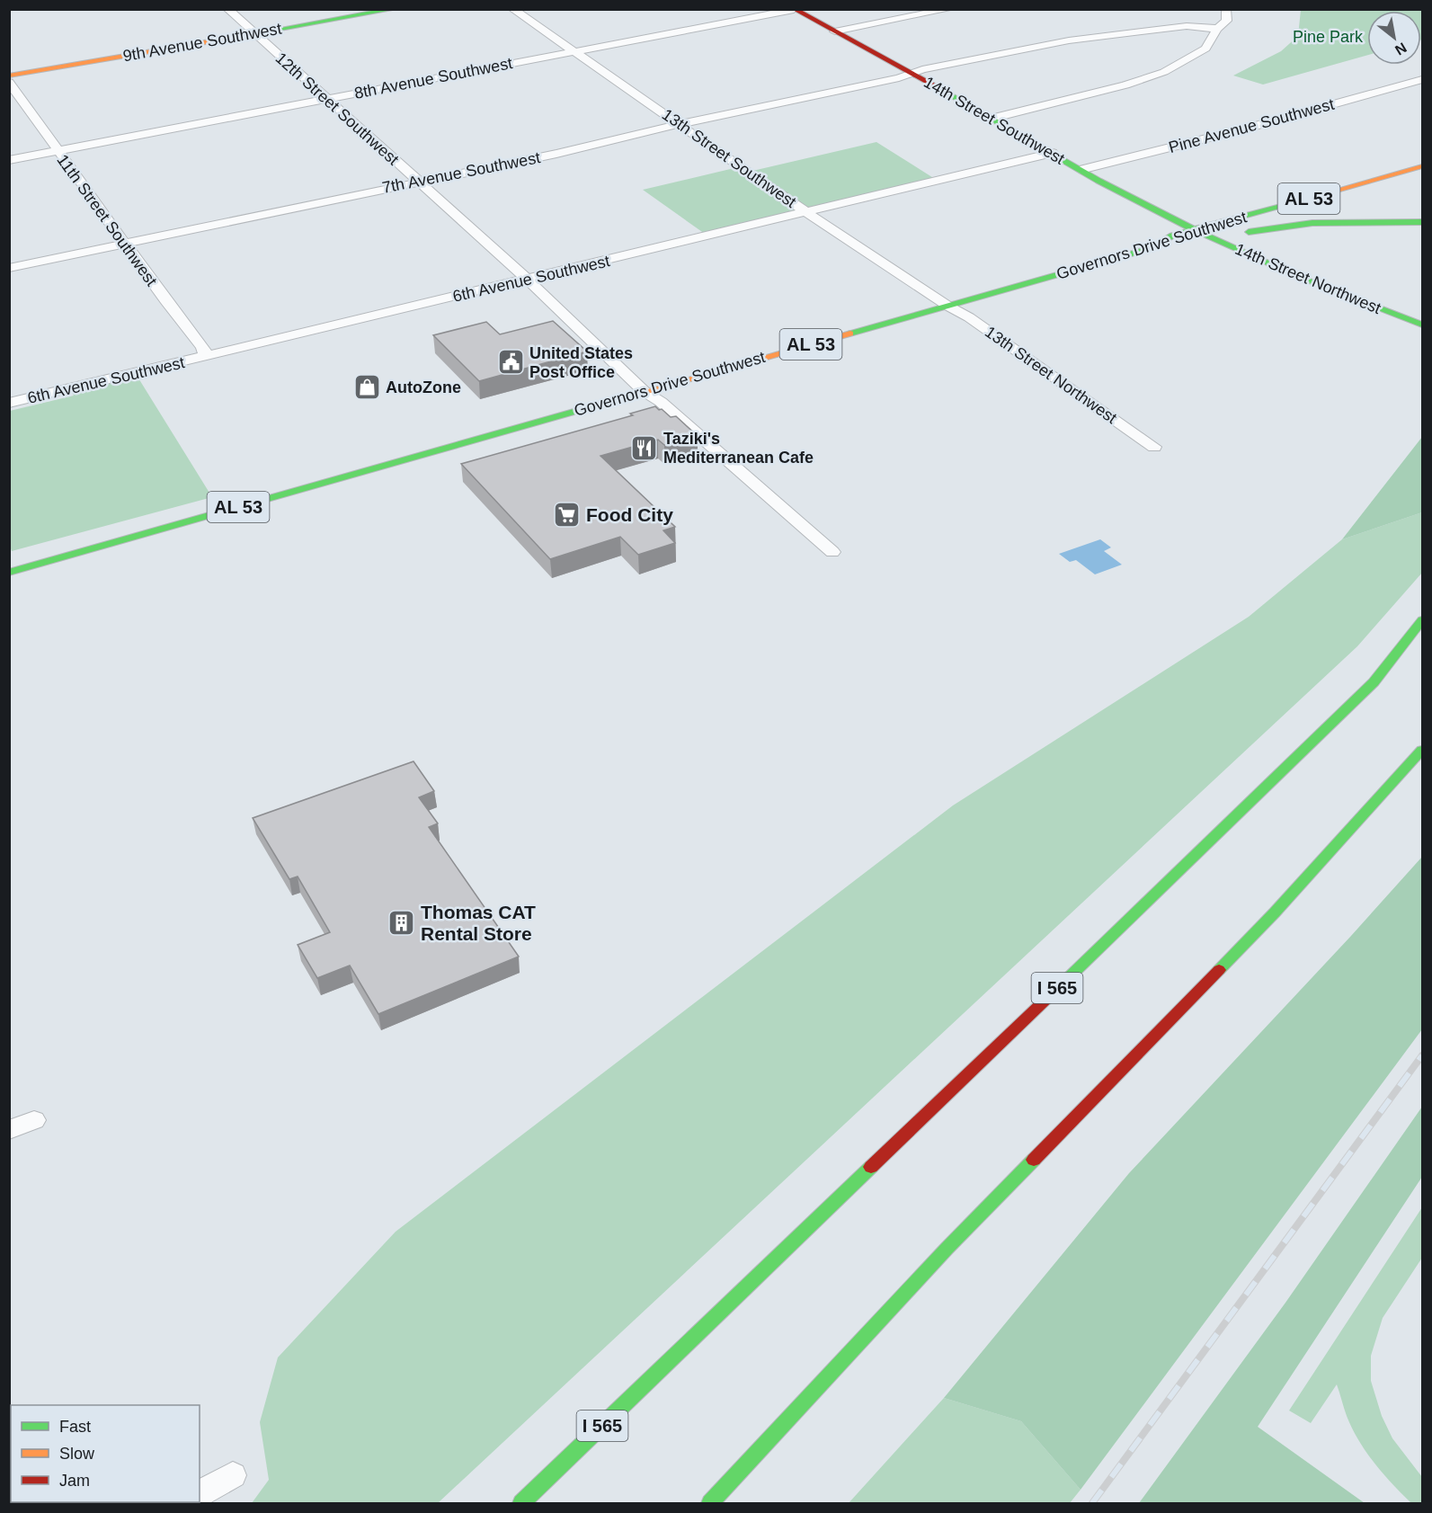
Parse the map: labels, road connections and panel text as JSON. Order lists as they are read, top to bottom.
{
  "streets": {
    "main road": [
      "9th Avenue Southwest",
      "14th Street Southwest",
      "AL 53",
      "Governors Drive Southwest",
      "14th Street Northwest",
      "I 565"
    ],
    "street": [
      "8th Avenue Southwest",
      "12th Street Southwest",
      "Pine Avenue Southwest",
      "13th Street Southwest",
      "7th Avenue Southwest",
      "11th Street Southwest",
      "6th Avenue Southwest",
      "13th Street Northwest"
    ]
  },
  "crossings": [
    ["9th Avenue Southwest", "12th Street Southwest"],
    ["8th Avenue Southwest", "12th Street Southwest"],
    ["8th Avenue Southwest", "14th Street Southwest"],
    ["8th Avenue Southwest", "13th Street Southwest"],
    ["8th Avenue Southwest", "11th Street Southwest"],
    ["12th Street Southwest", "7th Avenue Southwest"],
    ["12th Street Southwest", "Governors Drive Southwest"],
    ["12th Street Southwest", "6th Avenue Southwest"],
    ["14th Street Southwest", "Pine Avenue Southwest"],
    ["14th Street Southwest", "7th Avenue Southwest"],
    ["14th Street Southwest", "Governors Drive Southwest"],
    ["14th Street Southwest", "6th Avenue Southwest"],
    ["14th Street Southwest", "14th Street Northwest"],
    ["13th Street Southwest", "7th Avenue Southwest"],
    ["13th Street Southwest", "Governors Drive Southwest"],
    ["13th Street Southwest", "6th Avenue Southwest"],
    ["13th Street Southwest", "13th Street Northwest"],
    ["7th Avenue Southwest", "11th Street Southwest"],
    ["AL 53", "Governors Drive Southwest"],
    ["AL 53", "14th Street Northwest"],
    ["11th Street Southwest", "6th Avenue Southwest"],
    ["Governors Drive Southwest", "14th Street Northwest"],
    ["Governors Drive Southwest", "13th Street Northwest"]
  ],
  "parks": ["Pine Park"],
  "places": {
    "public building": ["United States Post Office"],
    "shop": ["AutoZone"],
    "restaurant": ["Taziki's Mediterranean Cafe"],
    "supermarket": ["Food City"],
    "building": ["Thomas CAT Rental Store"]
  },
  "legend": ["Fast", "Slow", "Jam"],
  "north": "bottom right"
}
